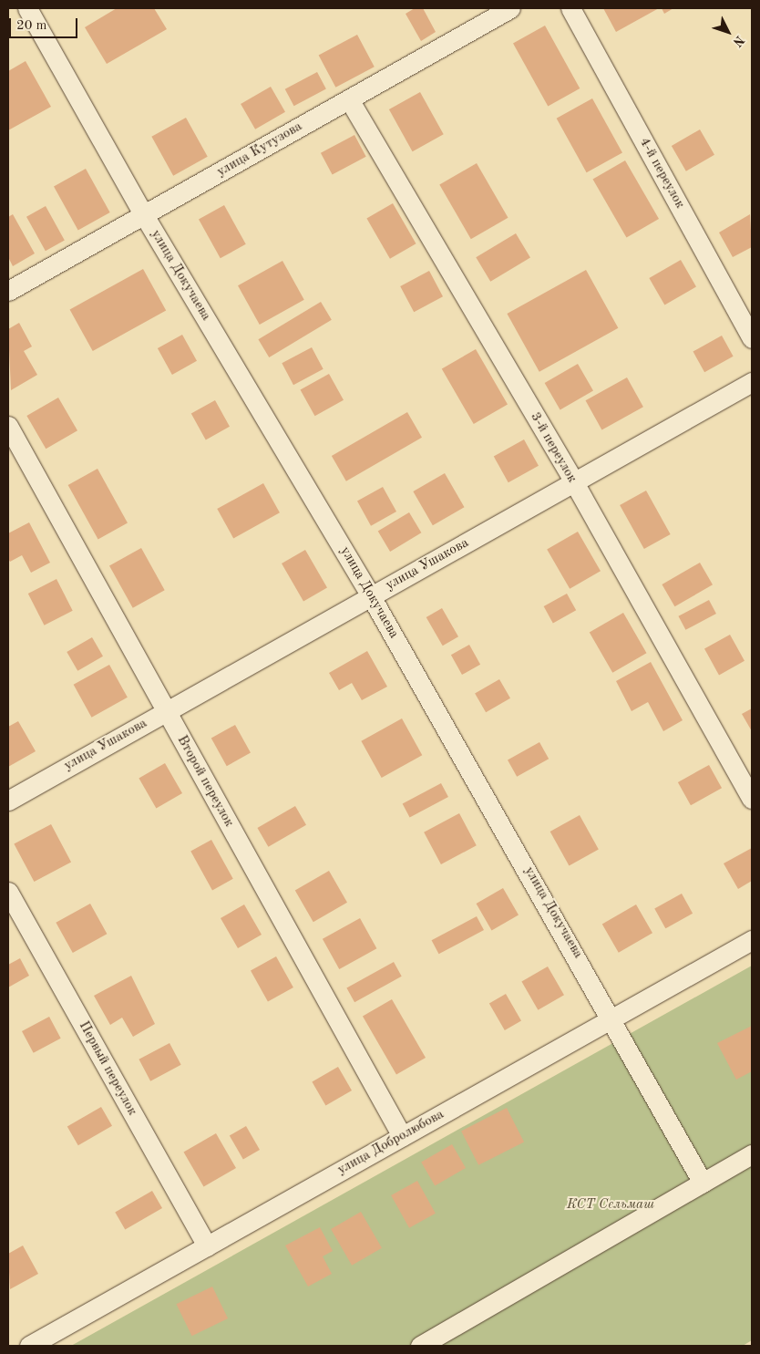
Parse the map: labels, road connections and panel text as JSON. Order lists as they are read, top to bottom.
{
  "streets": {
    "street": [
      "улица Кутузова",
      "4-й переулок",
      "улица Докучаева",
      "3-й переулок",
      "улица Ушакова",
      "Второй переулок",
      "Первый переулок",
      "улица Добролюбова"
    ]
  },
  "crossings": [
    ["улица Кутузова", "улица Докучаева"],
    ["улица Кутузова", "3-й переулок"],
    ["улица Докучаева", "улица Ушакова"],
    ["улица Докучаева", "улица Добролюбова"],
    ["3-й переулок", "улица Ушакова"],
    ["улица Ушакова", "Второй переулок"],
    ["Второй переулок", "улица Добролюбова"],
    ["Первый переулок", "улица Добролюбова"]
  ],
  "parks": ["КСТ Сельмаш"],
  "scale_bar": "20 m",
  "north": "bottom right"
}
